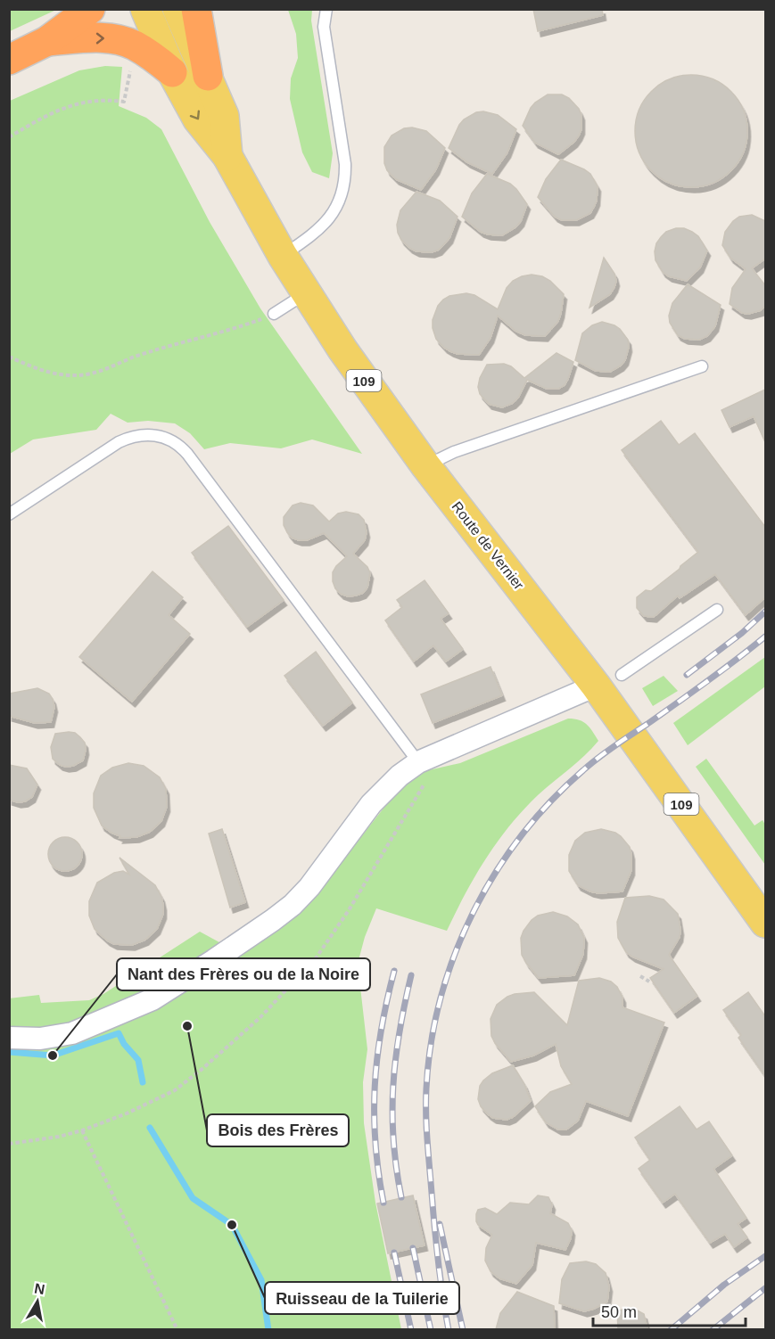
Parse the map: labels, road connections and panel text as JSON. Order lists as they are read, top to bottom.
{
  "streets": {
    "main road": ["109", "Route de Vernier"]
  },
  "places": ["Bois des Frères", "Nant des Frères ou de la Noire", "Ruisseau de la Tuilerie"],
  "scale_bar": "50 m",
  "north": "top"
}
